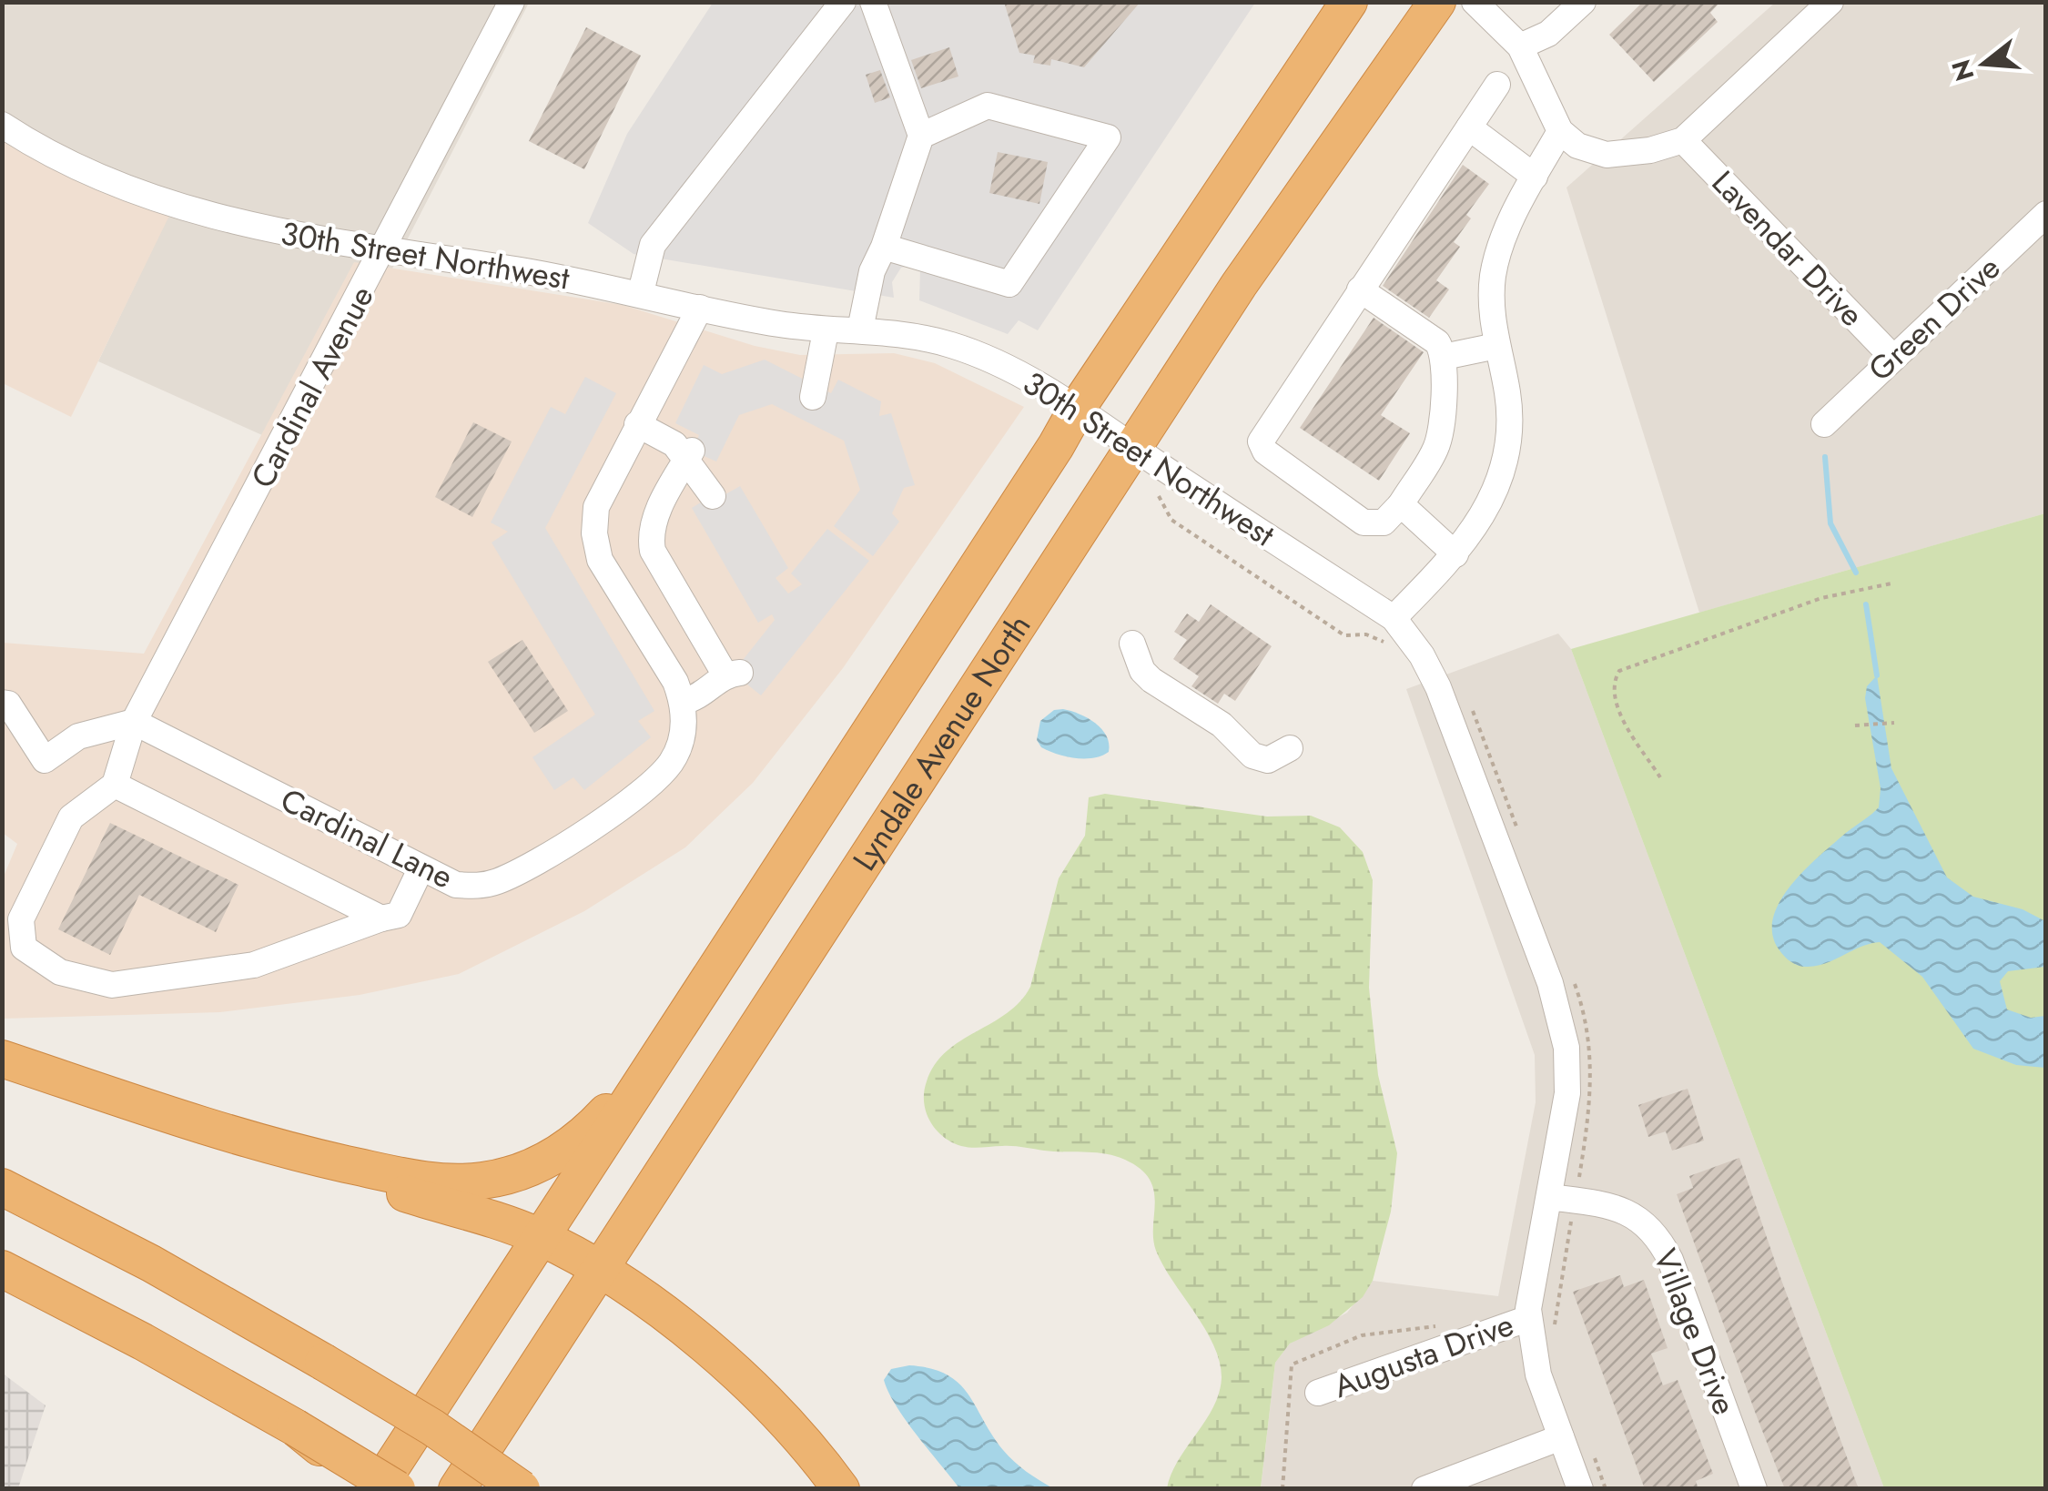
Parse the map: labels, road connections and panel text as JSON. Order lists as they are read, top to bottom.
{
  "streets": {
    "highway": ["Lyndale Avenue North"],
    "street": [
      "Lavendar Drive",
      "30th Street Northwest",
      "Green Drive",
      "Cardinal Avenue",
      "Cardinal Lane",
      "Village Drive",
      "Augusta Drive"
    ]
  },
  "crossings": [
    ["Lavendar Drive", "Green Drive"],
    ["30th Street Northwest", "Cardinal Avenue"],
    ["30th Street Northwest", "Lyndale Avenue North"],
    ["30th Street Northwest", "Village Drive"],
    ["30th Street Northwest", "Augusta Drive"],
    ["Cardinal Avenue", "Cardinal Lane"]
  ],
  "north": "left"
}
